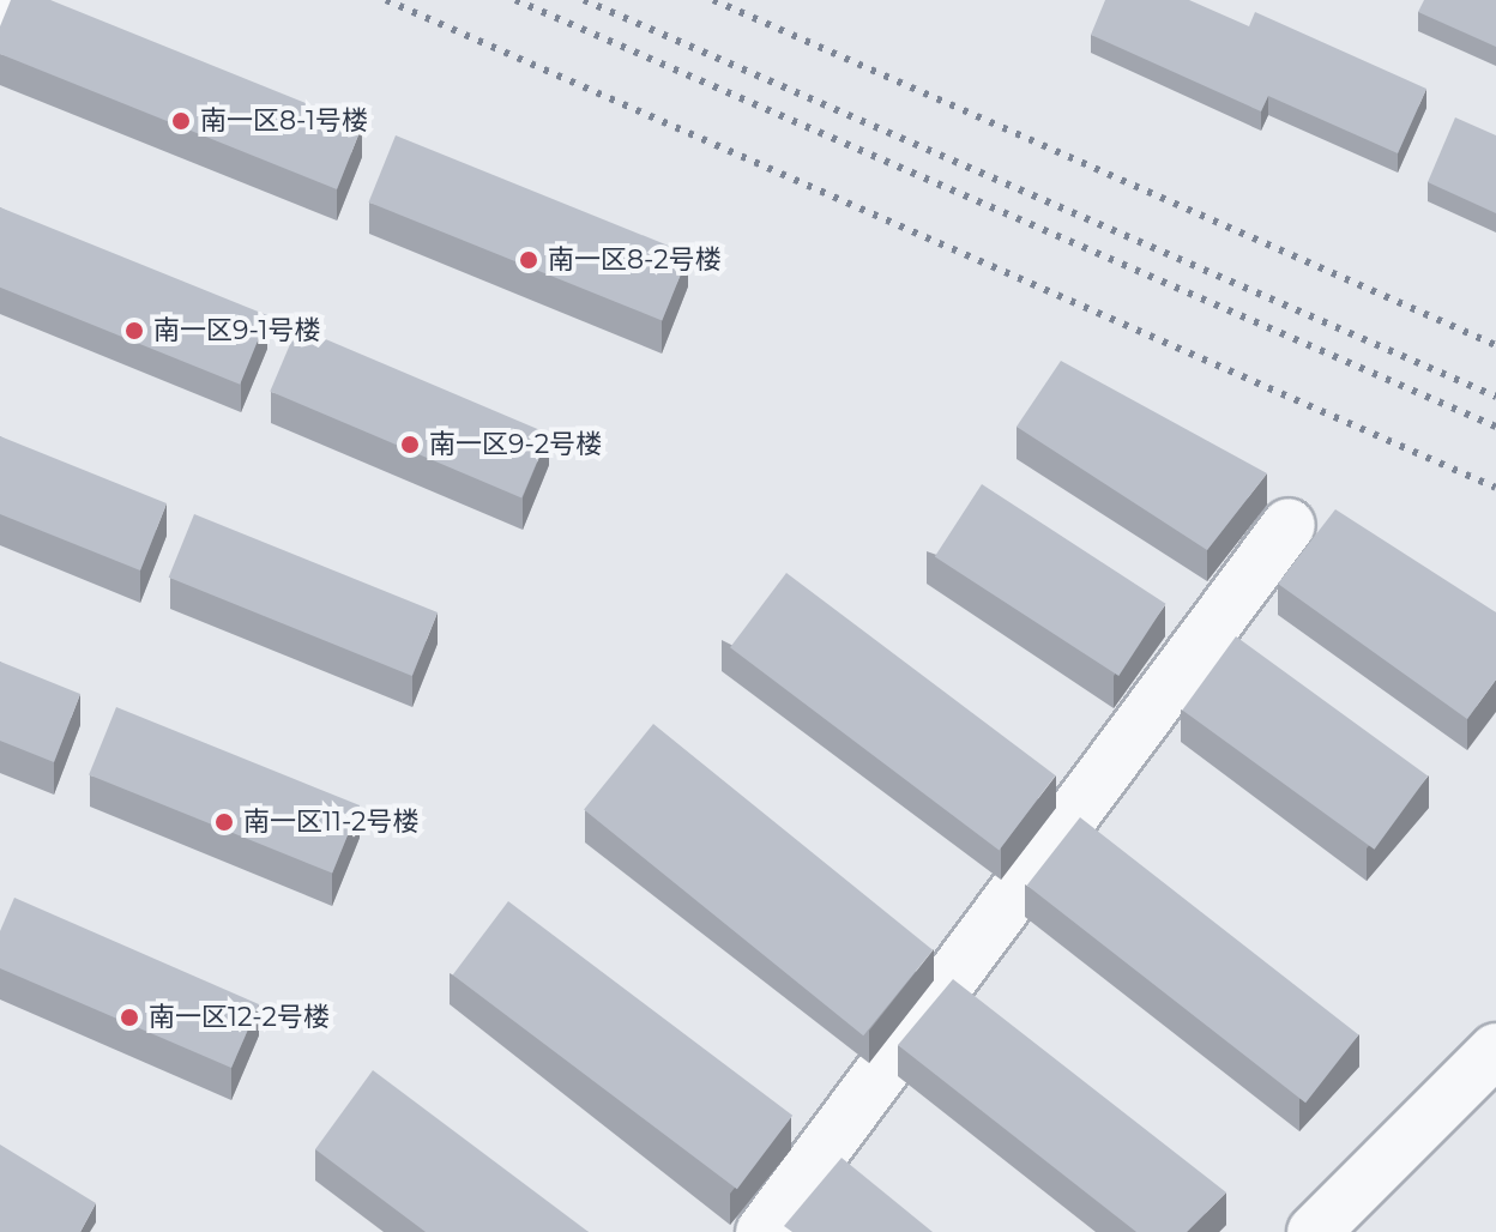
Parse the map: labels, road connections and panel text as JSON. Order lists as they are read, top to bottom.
{
  "places": [
    "南一区8-1号楼",
    "南一区8-2号楼",
    "南一区9-1号楼",
    "南一区9-2号楼",
    "南一区11-2号楼",
    "南一区12-2号楼"
  ]
}
